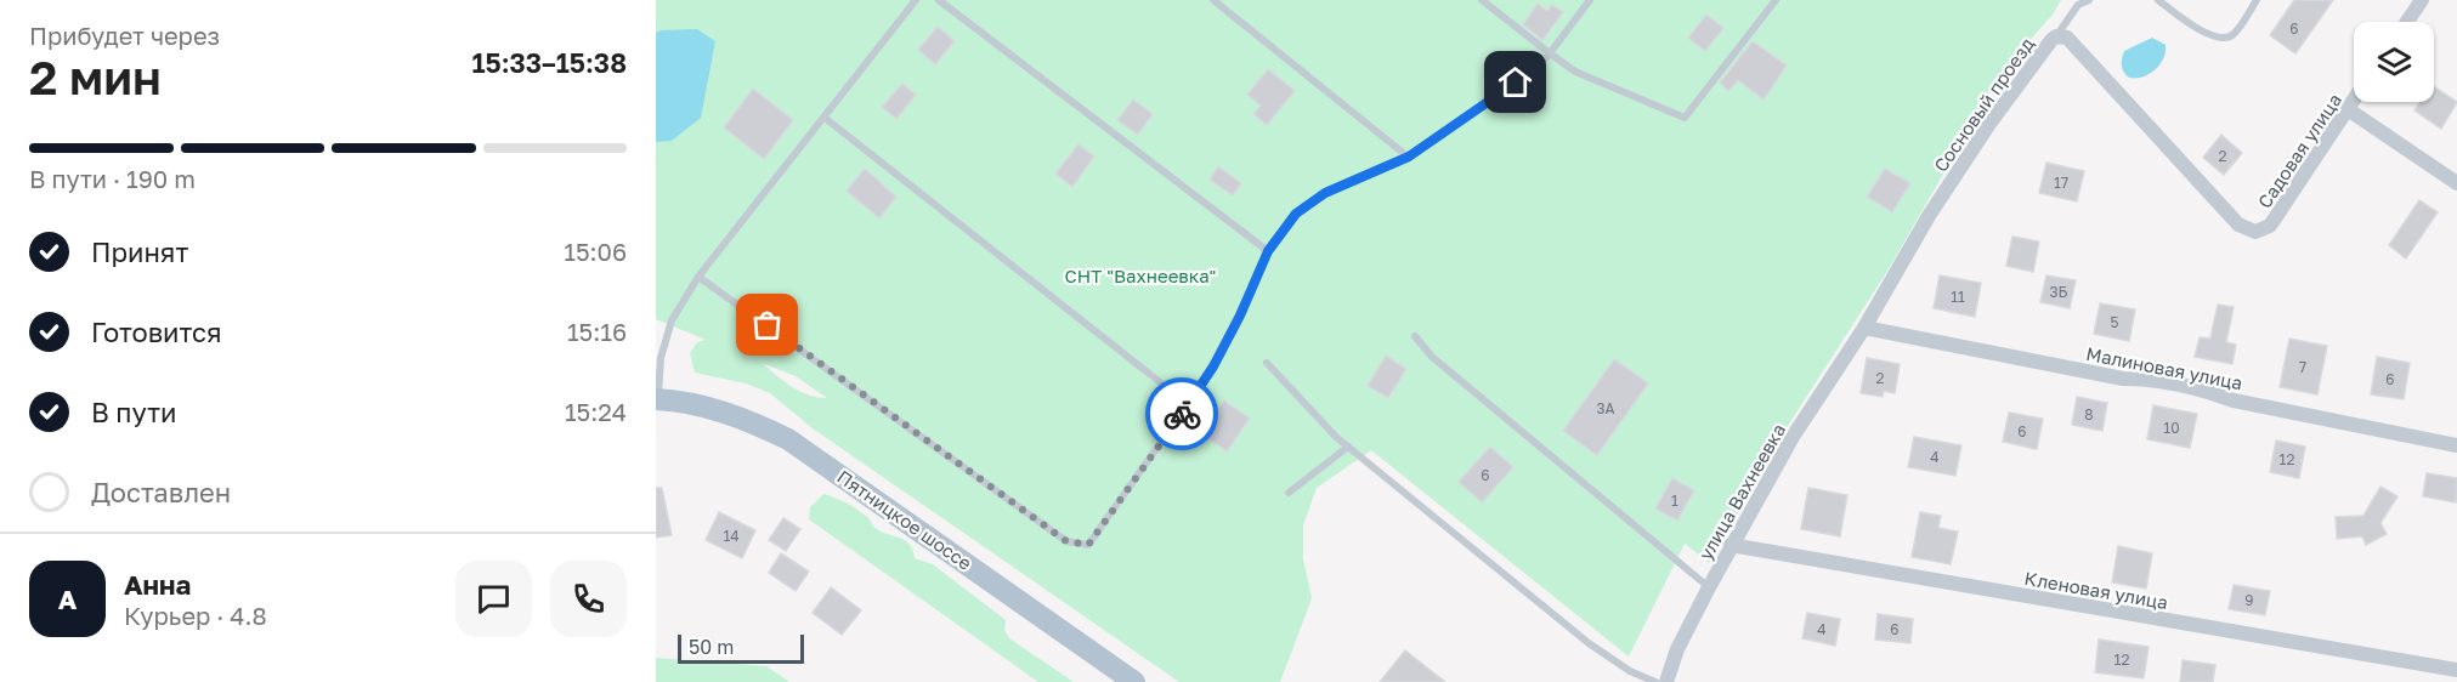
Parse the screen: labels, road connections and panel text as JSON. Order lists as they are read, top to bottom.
{
  "streets": {
    "main road": ["Пятницкое шоссе"],
    "street": [
      "Сосновый проезд",
      "Садовая улица",
      "Малиновая улица",
      "улица Вахнеевка",
      "Кленовая улица"
    ]
  },
  "crossings": [
    ["Сосновый проезд", "Садовая улица"],
    ["Сосновый проезд", "Малиновая улица"],
    ["Сосновый проезд", "улица Вахнеевка"],
    ["Малиновая улица", "улица Вахнеевка"],
    ["улица Вахнеевка", "Кленовая улица"]
  ],
  "parks": ["СНТ \"Вахнеевка\""],
  "house_numbers": [
    "6",
    "2",
    "17",
    "3Б",
    "11",
    "5",
    "7",
    "2",
    "6",
    "3А",
    "8",
    "10",
    "6",
    "4",
    "12",
    "6",
    "1",
    "14",
    "9",
    "4",
    "6",
    "12"
  ],
  "scale_bar": "50 m",
  "page": {
    "heading": ["2 мин", "Прибудет через", "15:33–15:38"],
    "panel": ["Анна", "Курьер · 4.8"],
    "bar": "В пути · 190 m",
    "list": [
      ["Принят", "15:06"],
      ["Готовится", "15:16"],
      ["В пути", "15:24"],
      "Доставлен"
    ],
    "round": "А",
    "scale": "50 m"
  }
}
